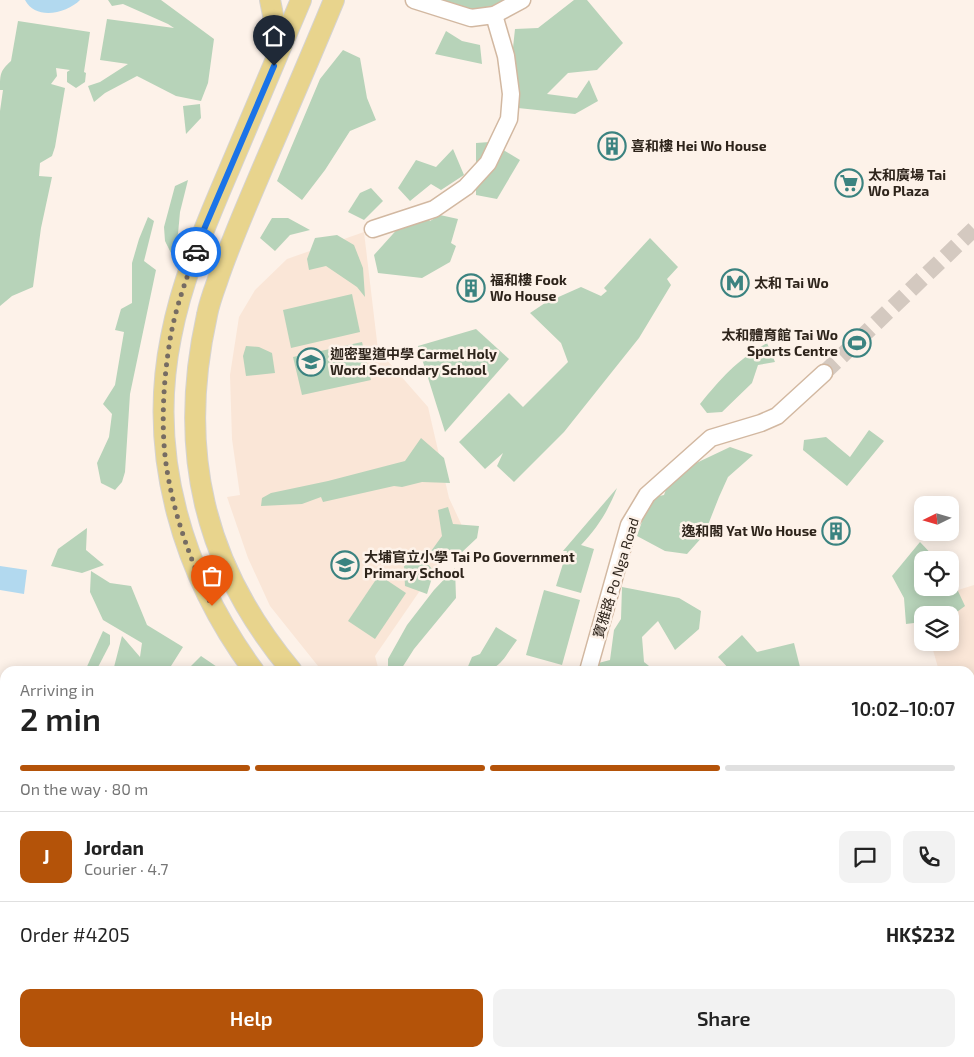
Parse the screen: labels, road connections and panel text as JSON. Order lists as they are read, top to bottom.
{
  "streets": {
    "street": ["寶雅路 Po Nga Road"]
  },
  "places": {
    "building": ["喜和樓 Hei Wo House", "福和樓 Fook Wo House", "逸和閣 Yat Wo House"],
    "supermarket": ["太和廣場 Tai Wo Plaza"],
    "metro station": ["太和 Tai Wo"],
    "sports": ["太和體育館 Tai Wo Sports Centre"],
    "school or university": ["迦密聖道中學 Carmel Holy Word Secondary School", "大埔官立小學 Tai Po Government Primary School"]
  },
  "north": "left",
  "page": {
    "heading": ["2 min", "Arriving in", "10:02–10:07"],
    "panel": [
      "Jordan",
      "Courier · 4.7",
      "Order #4205",
      "HK$232"
    ],
    "bar": "On the way · 80 m",
    "round": "J",
    "buttons": ["Help", "Share"]
  }
}
